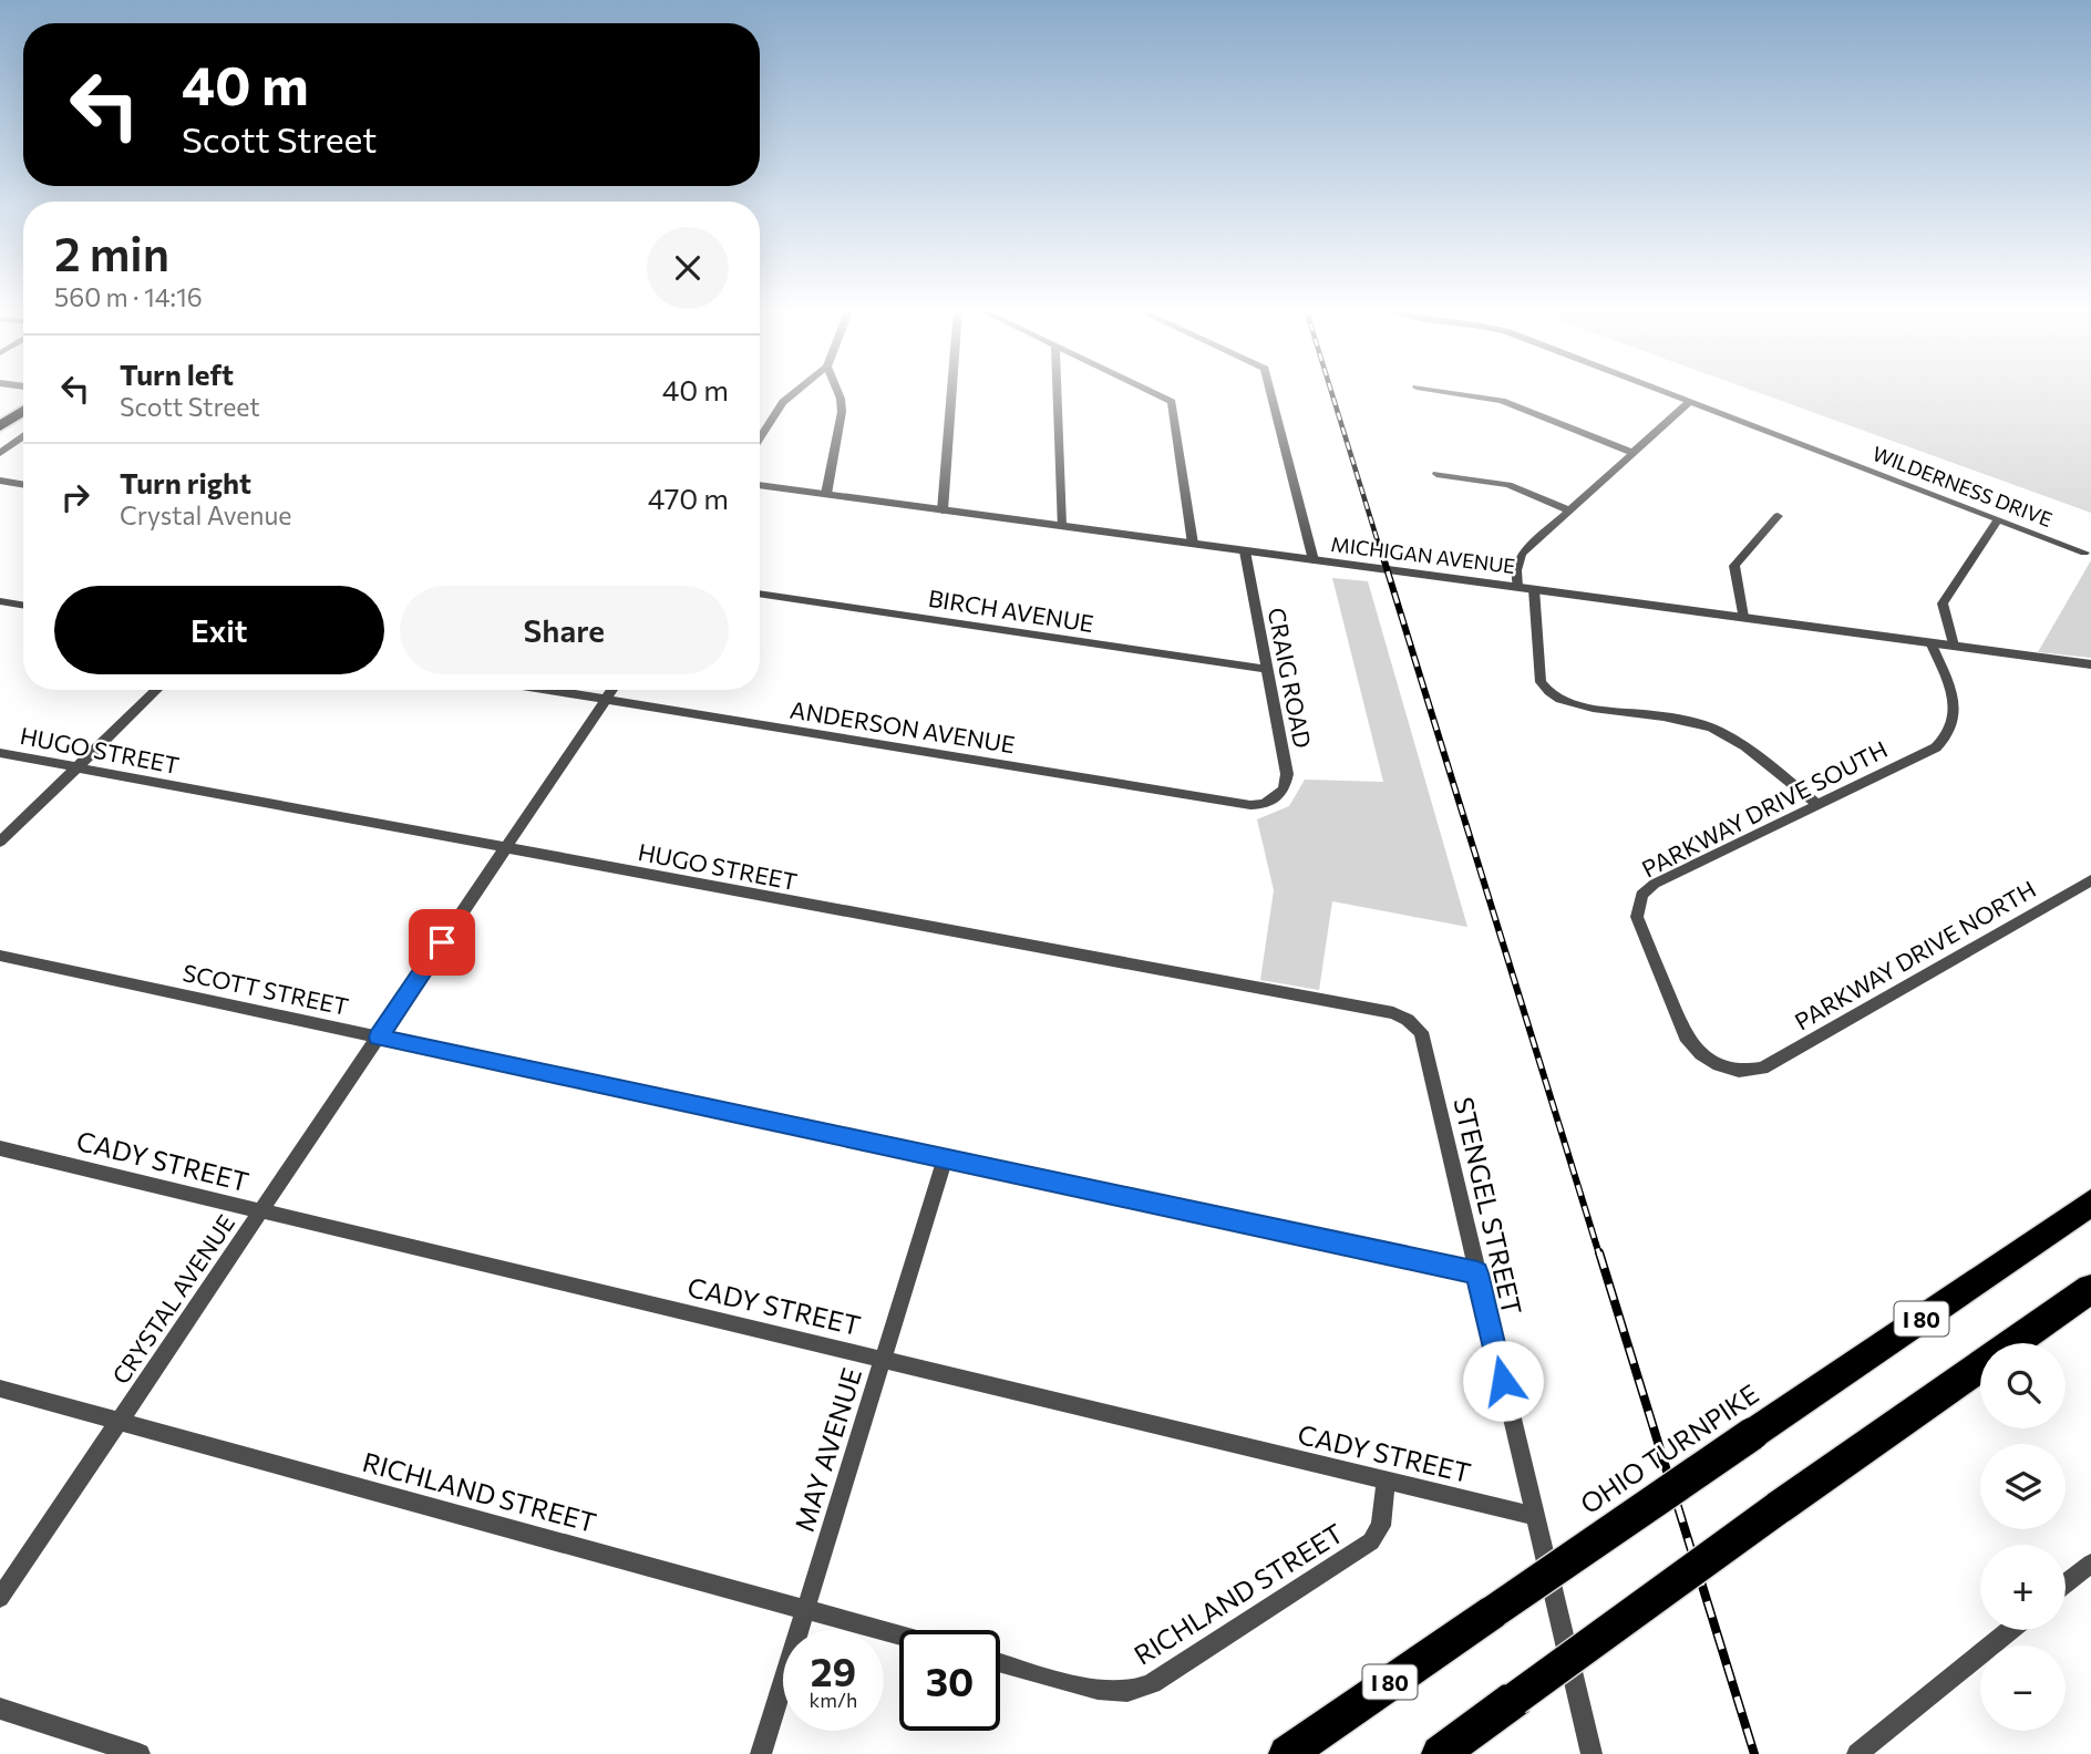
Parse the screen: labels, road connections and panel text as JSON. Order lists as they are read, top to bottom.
{
  "streets": {
    "highway": ["I 80", "OHIO TURNPIKE"],
    "street": [
      "WILDERNESS DRIVE",
      "MICHIGAN AVENUE",
      "BIRCH AVENUE",
      "CRAIG ROAD",
      "ANDERSON AVENUE",
      "HUGO STREET",
      "PARKWAY DRIVE SOUTH",
      "PARKWAY DRIVE NORTH",
      "SCOTT STREET",
      "CADY STREET",
      "STENGEL STREET",
      "CRYSTAL AVENUE",
      "MAY AVENUE",
      "RICHLAND STREET"
    ]
  },
  "crossings": [
    ["MICHIGAN AVENUE", "CRAIG ROAD"],
    ["MICHIGAN AVENUE", "PARKWAY DRIVE SOUTH"],
    ["BIRCH AVENUE", "CRAIG ROAD"],
    ["CRAIG ROAD", "ANDERSON AVENUE"],
    ["ANDERSON AVENUE", "CRYSTAL AVENUE"],
    ["HUGO STREET", "STENGEL STREET"],
    ["HUGO STREET", "CRYSTAL AVENUE"],
    ["PARKWAY DRIVE SOUTH", "PARKWAY DRIVE NORTH"],
    ["SCOTT STREET", "STENGEL STREET"],
    ["SCOTT STREET", "CRYSTAL AVENUE"],
    ["SCOTT STREET", "MAY AVENUE"],
    ["CADY STREET", "STENGEL STREET"],
    ["CADY STREET", "CRYSTAL AVENUE"],
    ["CADY STREET", "MAY AVENUE"],
    ["CADY STREET", "RICHLAND STREET"],
    ["CRYSTAL AVENUE", "RICHLAND STREET"],
    ["MAY AVENUE", "RICHLAND STREET"]
  ],
  "page": {
    "turn": ["40 m", "Scott Street"],
    "heading": ["2 min", "560 m · 14:16"],
    "list": [
      {
        "name": "Turn left",
        "note": "Scott Street",
        "value": "40 m"
      },
      {
        "name": "Turn right",
        "note": "Crystal Avenue",
        "value": "470 m"
      }
    ],
    "buttons": ["Exit", "Share"],
    "map_buttons": ["+", "−"],
    "speed": "29 km/h",
    "limit": "30"
  }
}
